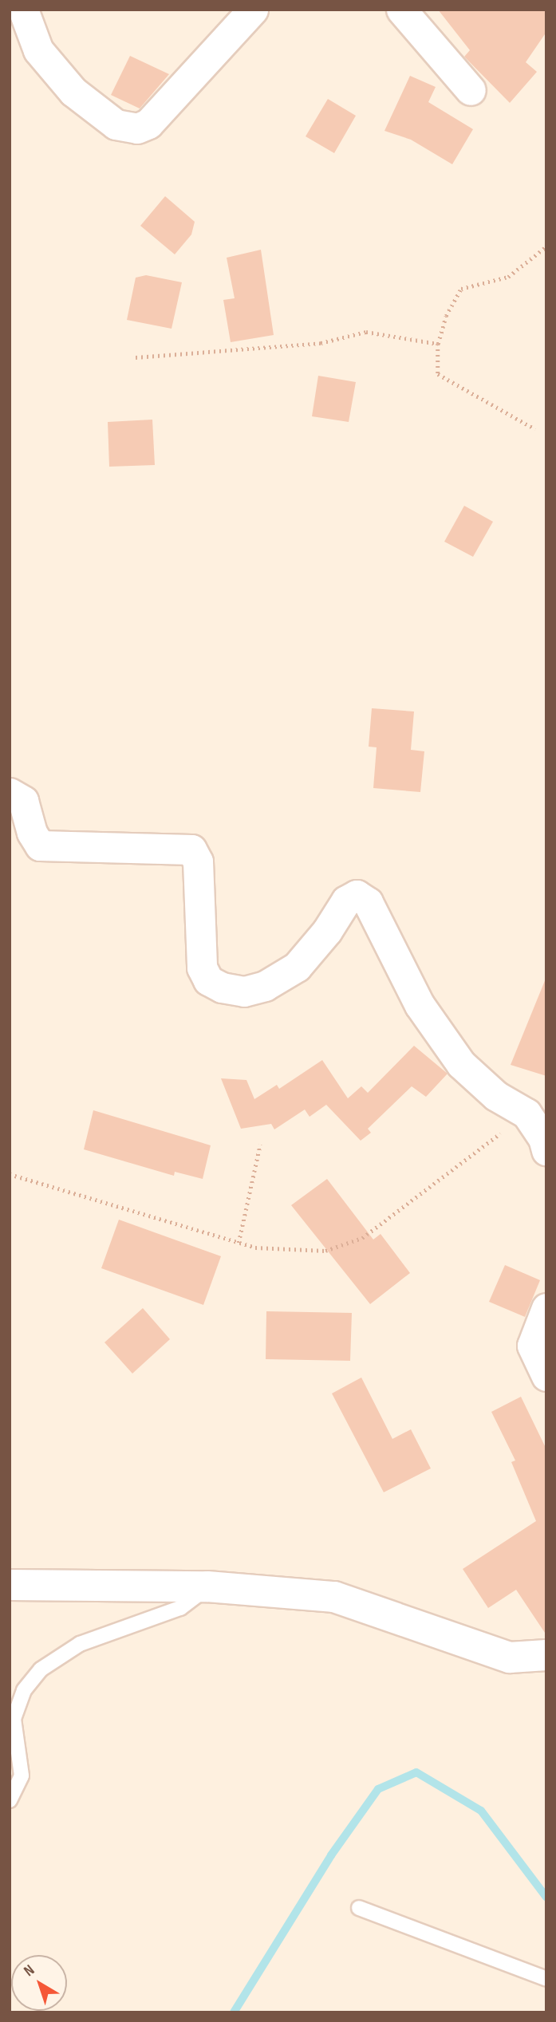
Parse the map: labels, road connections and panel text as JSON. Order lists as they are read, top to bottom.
{
  "north": "top left"
}
